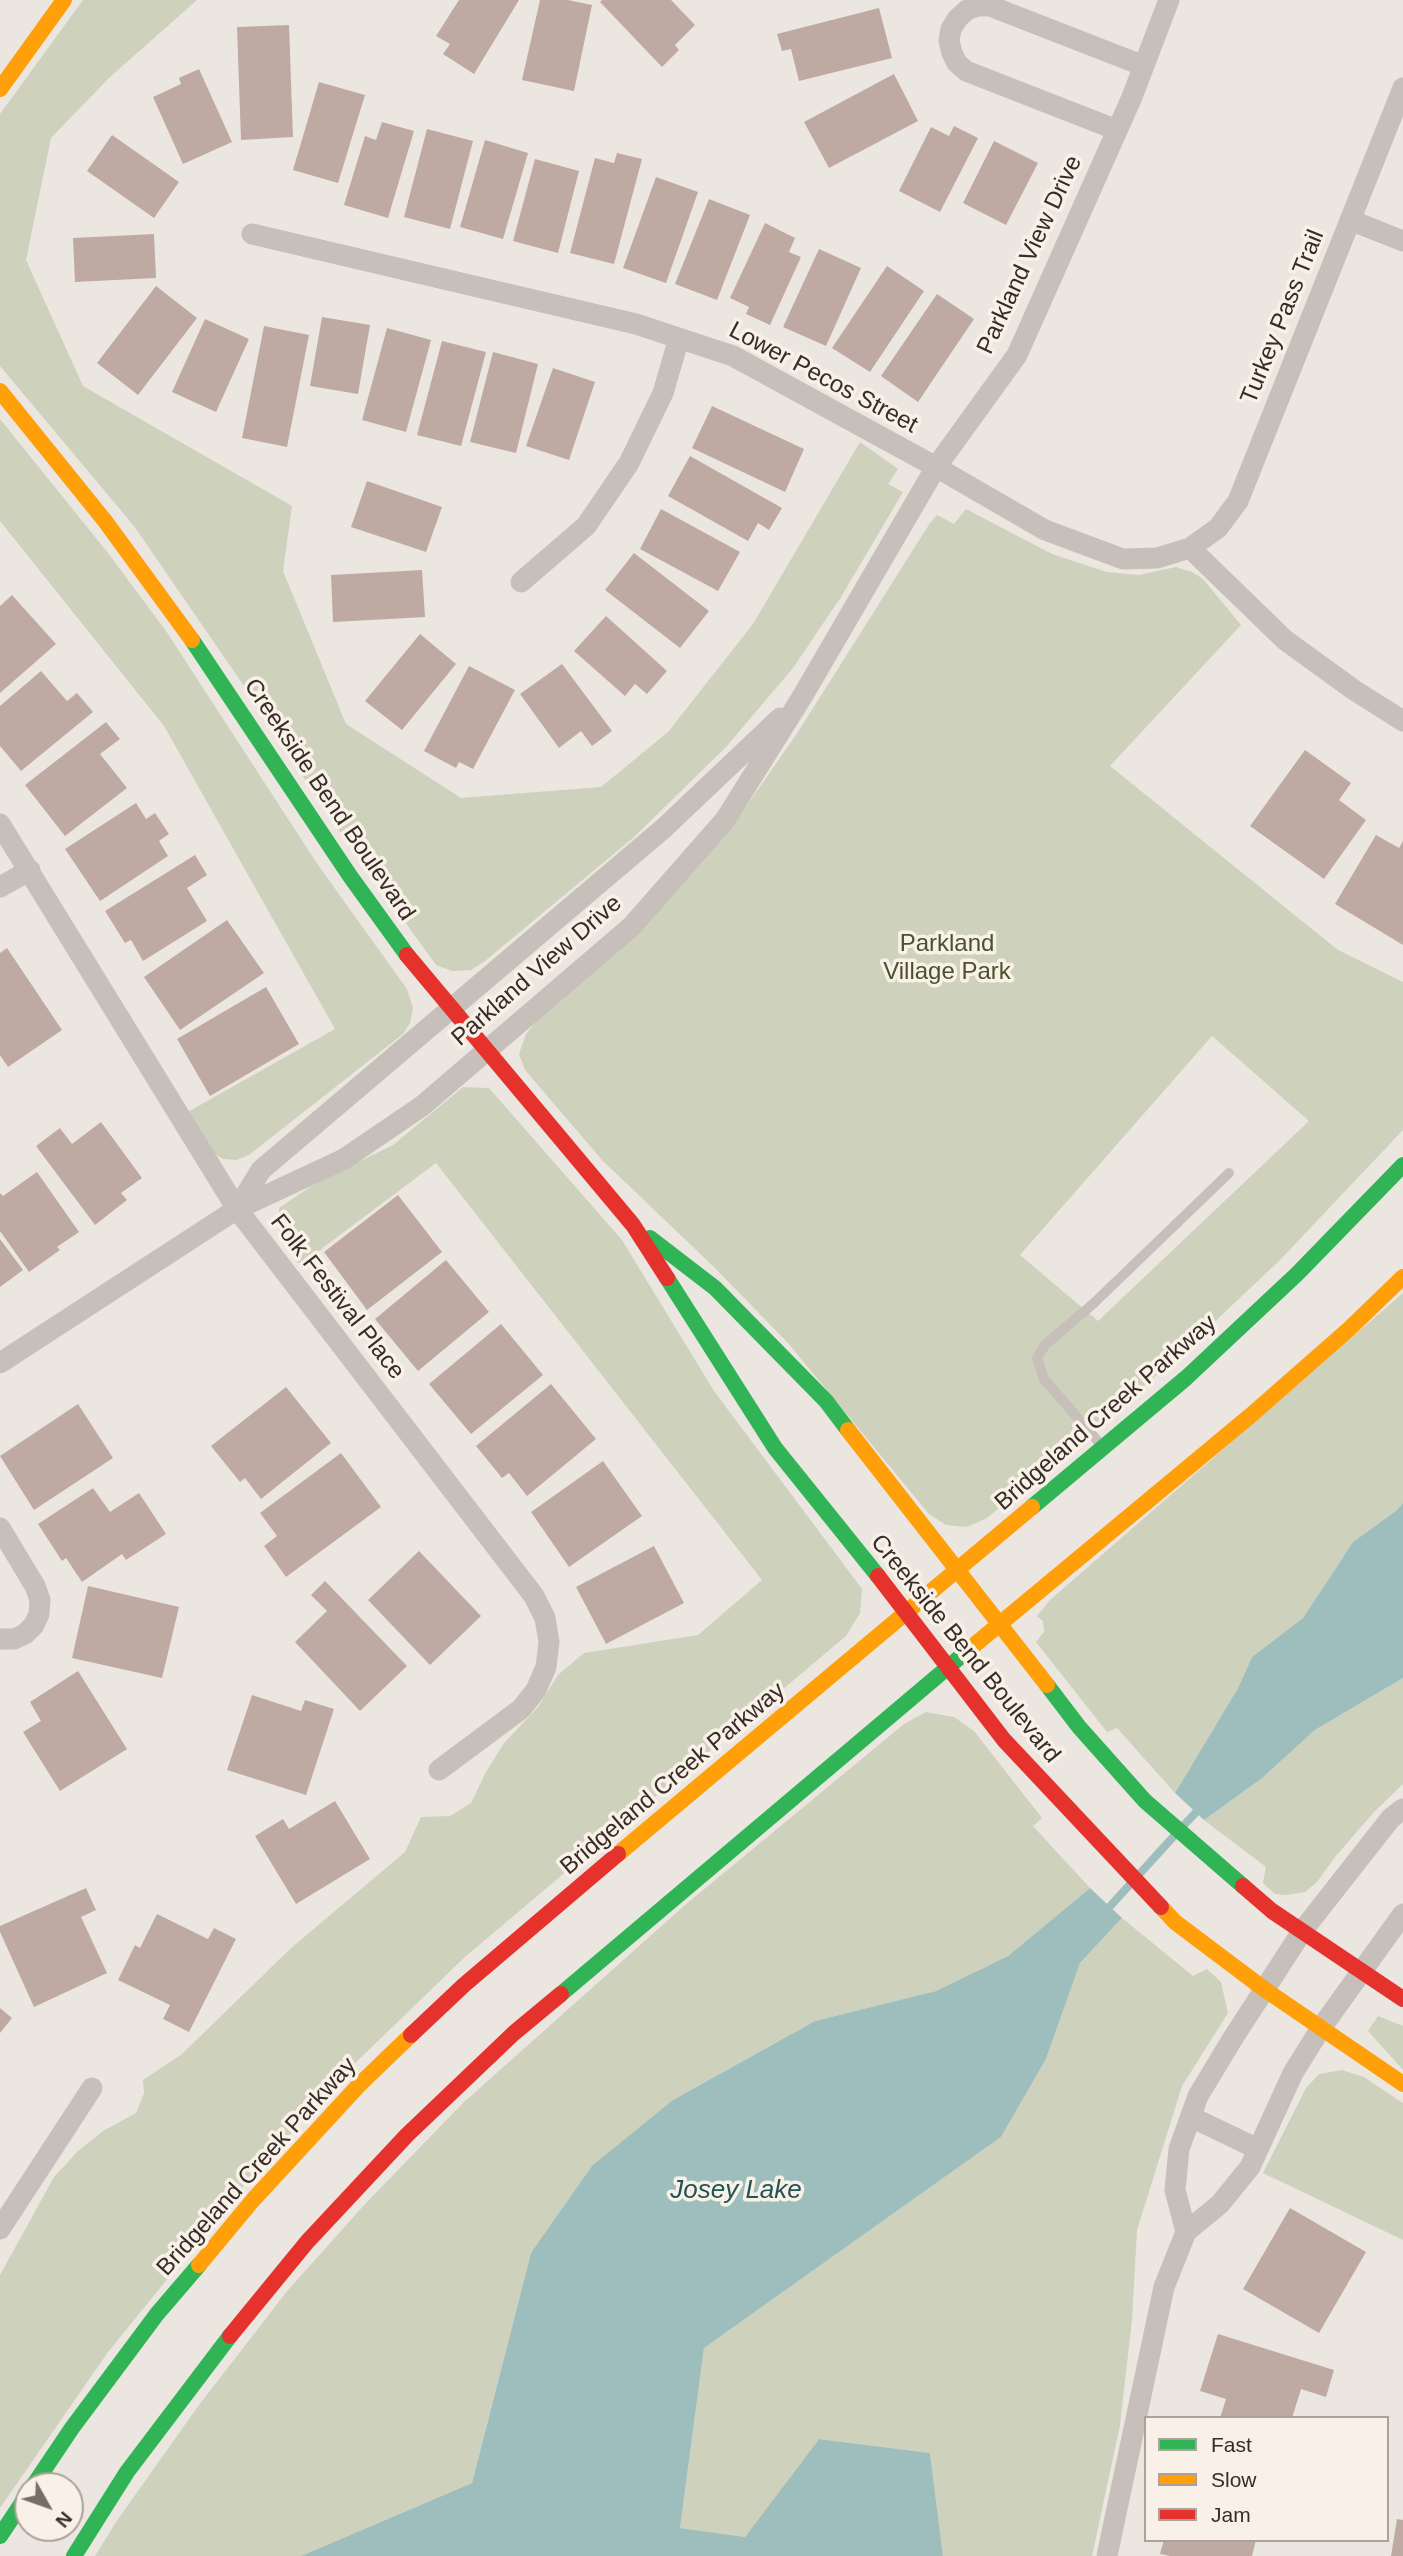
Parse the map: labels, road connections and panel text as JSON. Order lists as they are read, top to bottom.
{
  "streets": {
    "main road": ["Creekside Bend Boulevard", "Bridgeland Creek Parkway"],
    "street": [
      "Parkland View Drive",
      "Turkey Pass Trail",
      "Lower Pecos Street",
      "Folk Festival Place"
    ]
  },
  "crossings": [
    ["Parkland View Drive", "Lower Pecos Street"],
    ["Parkland View Drive", "Creekside Bend Boulevard"],
    ["Parkland View Drive", "Folk Festival Place"],
    ["Turkey Pass Trail", "Lower Pecos Street"],
    ["Creekside Bend Boulevard", "Bridgeland Creek Parkway"]
  ],
  "water": ["Josey Lake"],
  "parks": ["Parkland Village Park"],
  "legend": ["Fast", "Slow", "Jam"],
  "north": "bottom right"
}
